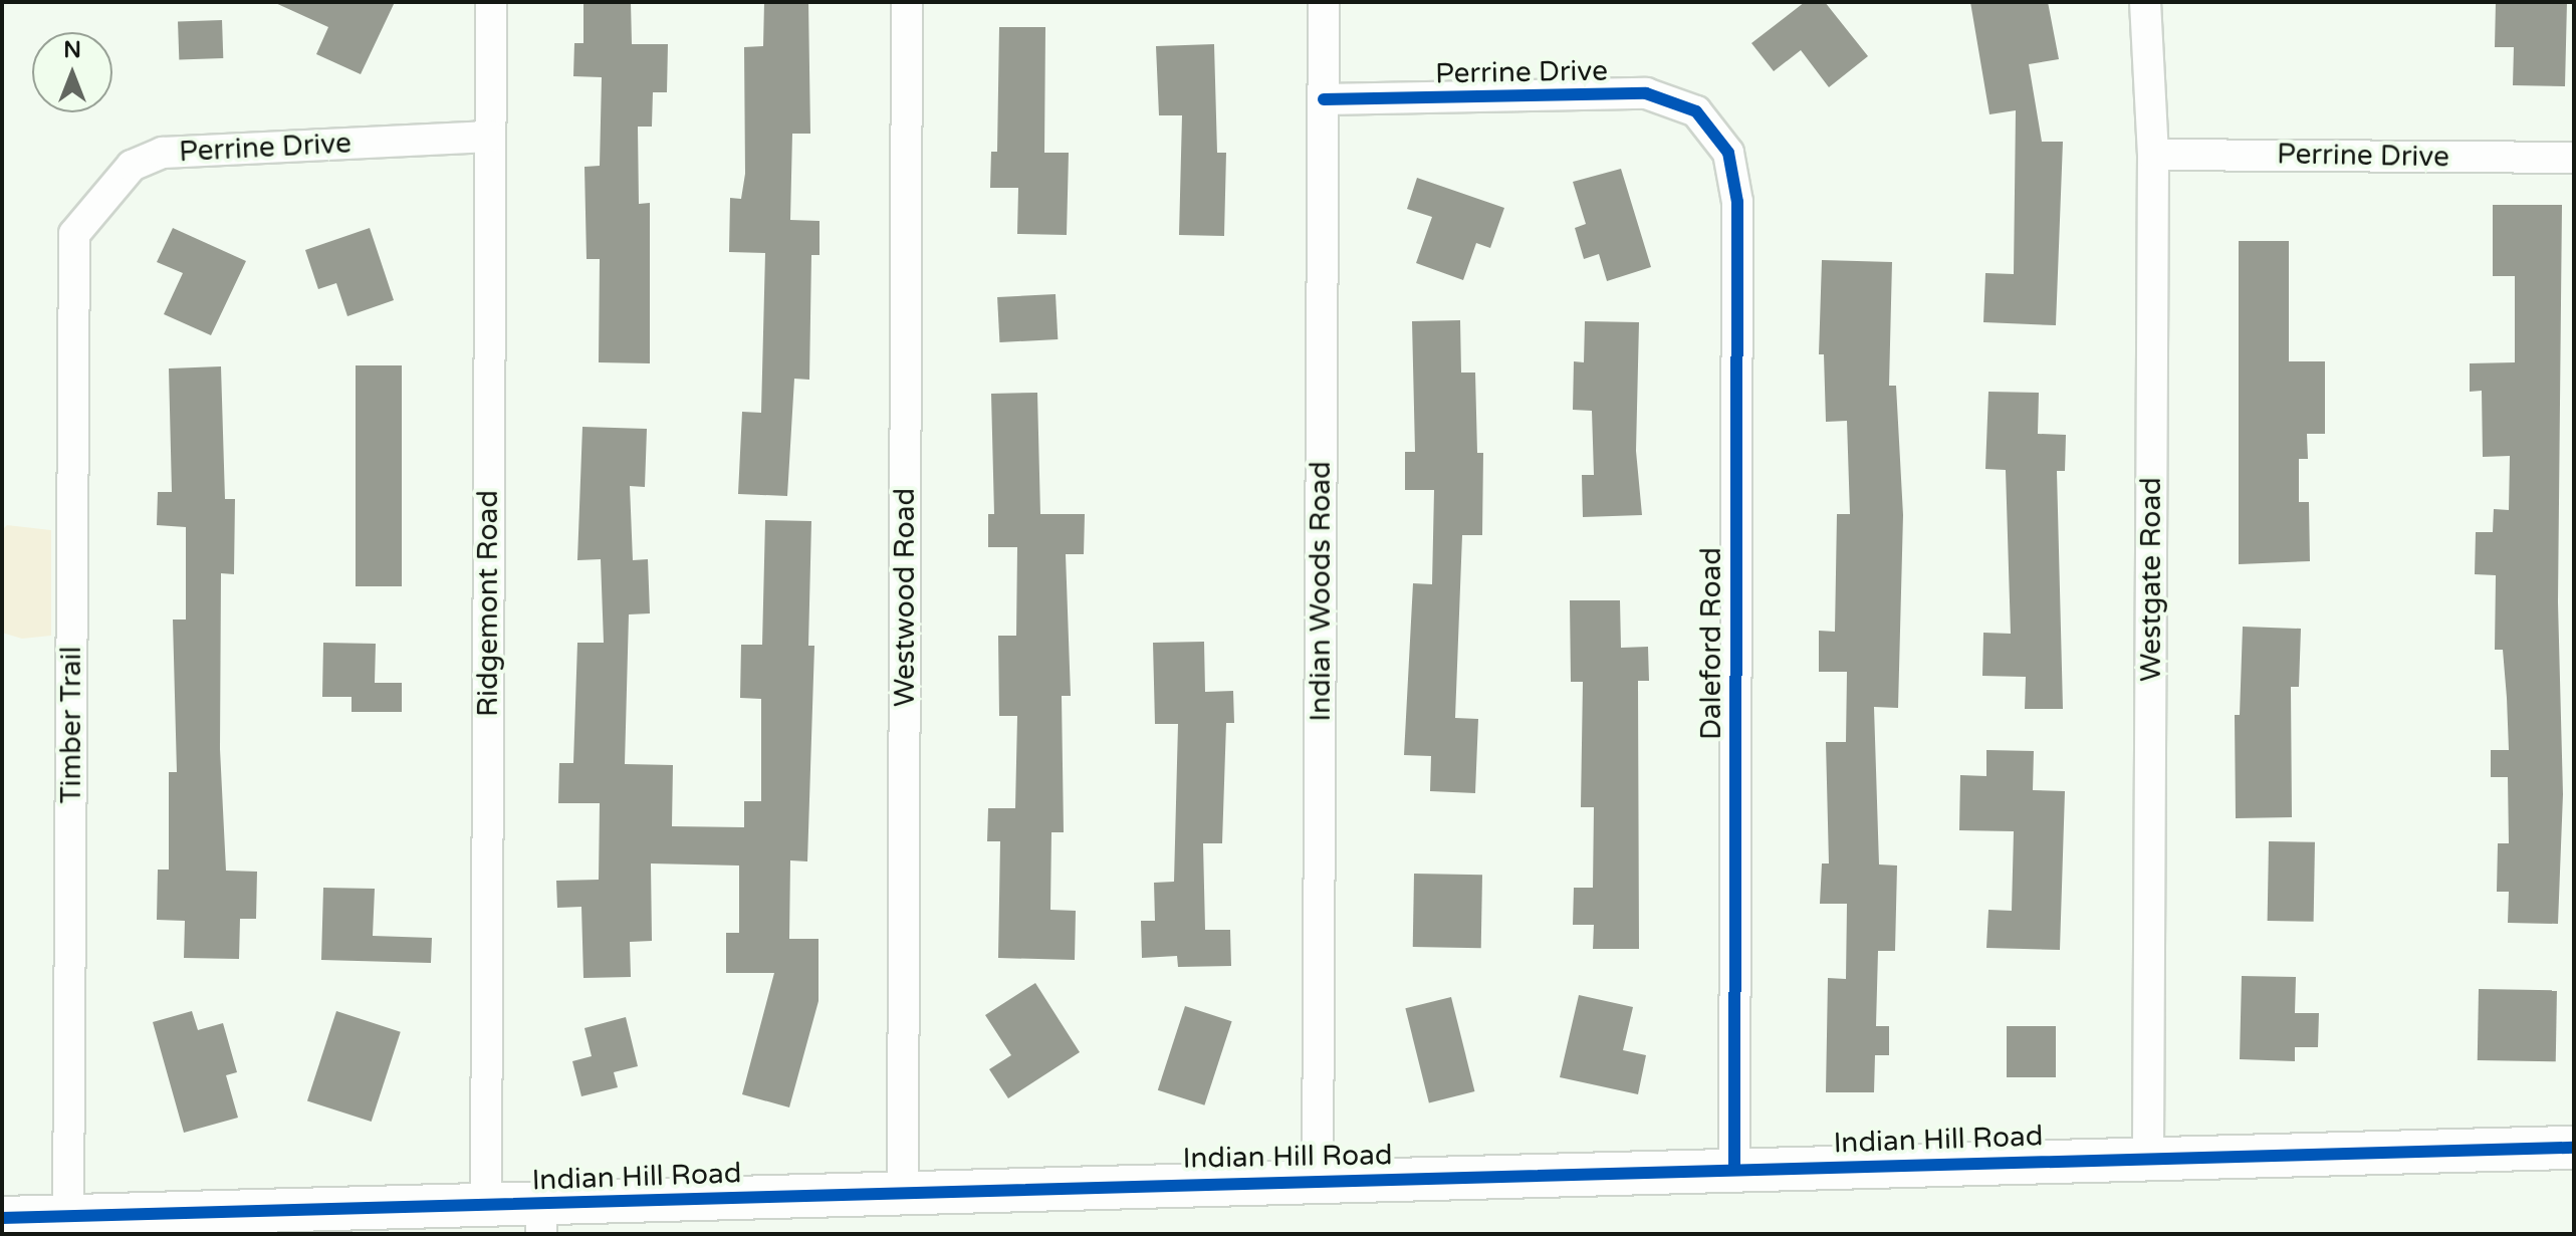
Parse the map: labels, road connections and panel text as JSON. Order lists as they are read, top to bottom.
{
  "streets": {
    "street": [
      "Perrine Drive",
      "Westgate Road",
      "Indian Woods Road",
      "Westwood Road",
      "Ridgemont Road",
      "Daleford Road",
      "Timber Trail",
      "Indian Hill Road"
    ]
  },
  "crossings": [
    ["Perrine Drive", "Westgate Road"],
    ["Perrine Drive", "Indian Woods Road"],
    ["Perrine Drive", "Ridgemont Road"],
    ["Perrine Drive", "Daleford Road"],
    ["Perrine Drive", "Timber Trail"],
    ["Westgate Road", "Indian Hill Road"],
    ["Indian Woods Road", "Indian Hill Road"],
    ["Westwood Road", "Indian Hill Road"],
    ["Ridgemont Road", "Indian Hill Road"],
    ["Daleford Road", "Indian Hill Road"],
    ["Timber Trail", "Indian Hill Road"]
  ],
  "north": "top"
}
